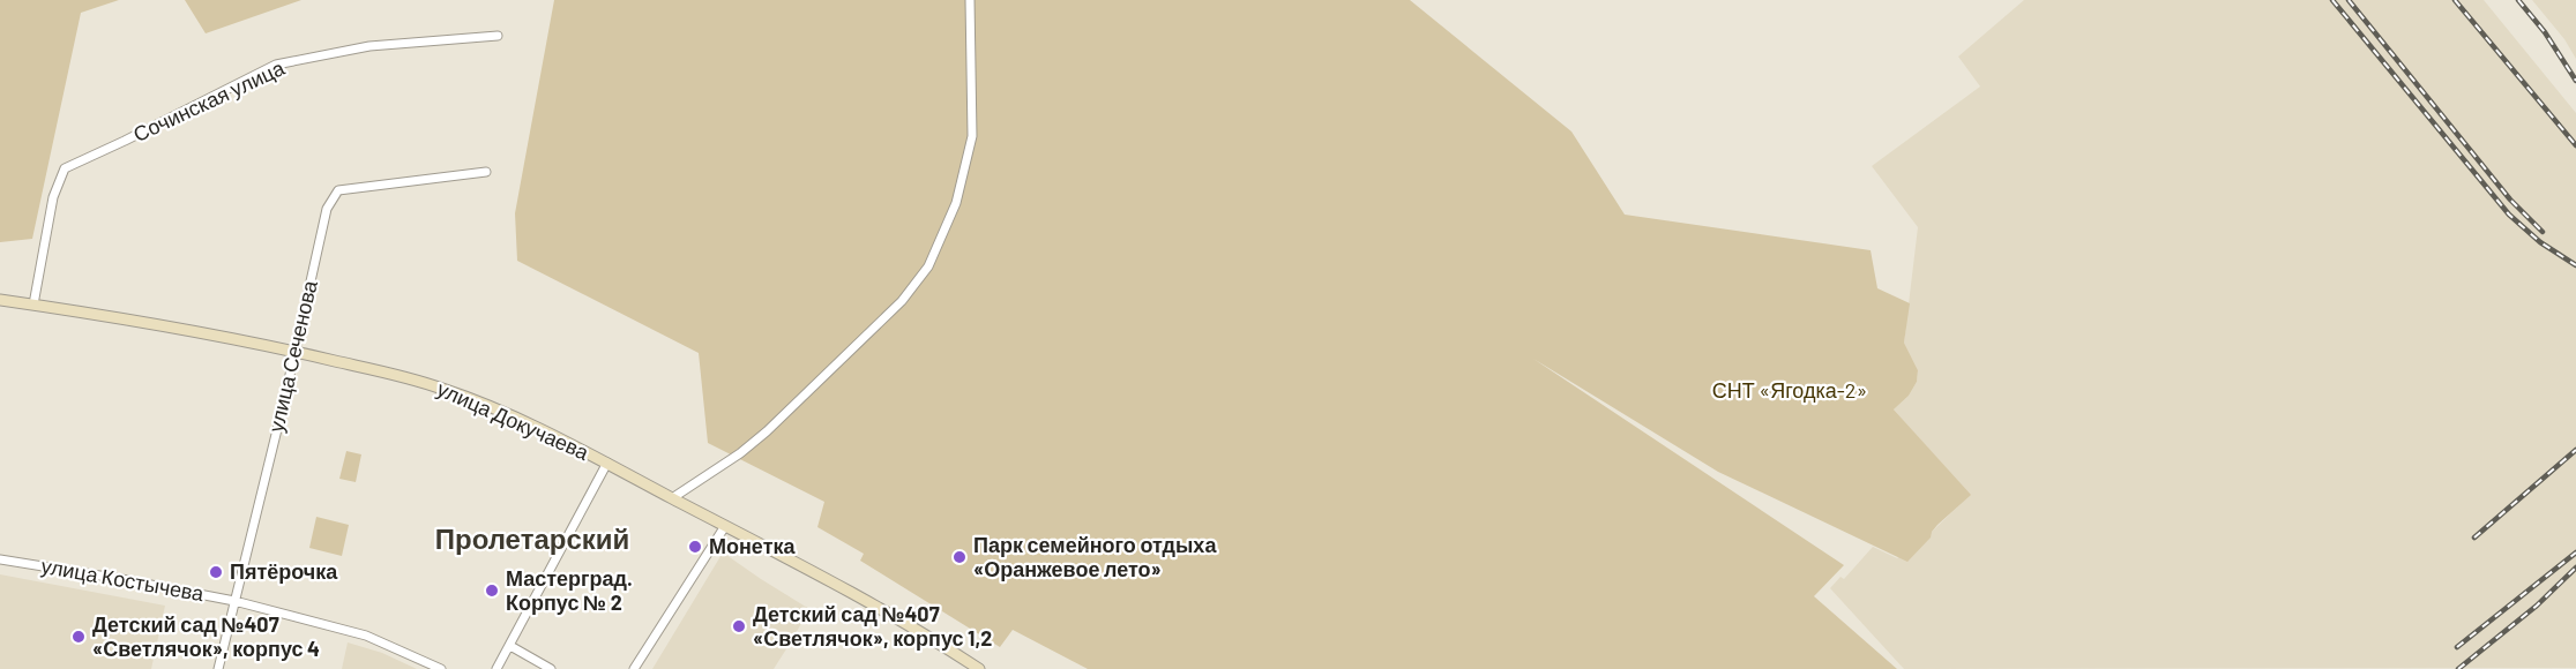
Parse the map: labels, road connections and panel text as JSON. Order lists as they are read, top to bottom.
{
  "streets": {
    "main road": ["улица Докучаева"],
    "street": ["Сочинская улица", "улица Сеченова", "улица Костычева"]
  },
  "crossings": [
    ["Сочинская улица", "улица Докучаева"],
    ["улица Сеченова", "улица Докучаева"],
    ["улица Сеченова", "улица Костычева"]
  ],
  "districts": ["Пролетарский"],
  "parks": ["СНТ «Ягодка-2»"],
  "places": [
    "Монетка",
    "Парк семейного отдыха «Оранжевое лето»",
    "Пятёрочка",
    "Мастерград. Корпус № 2",
    "Детский сад №407 «Светлячок», корпус 1,2",
    "Детский сад №407 «Светлячок», корпус 4"
  ]
}
